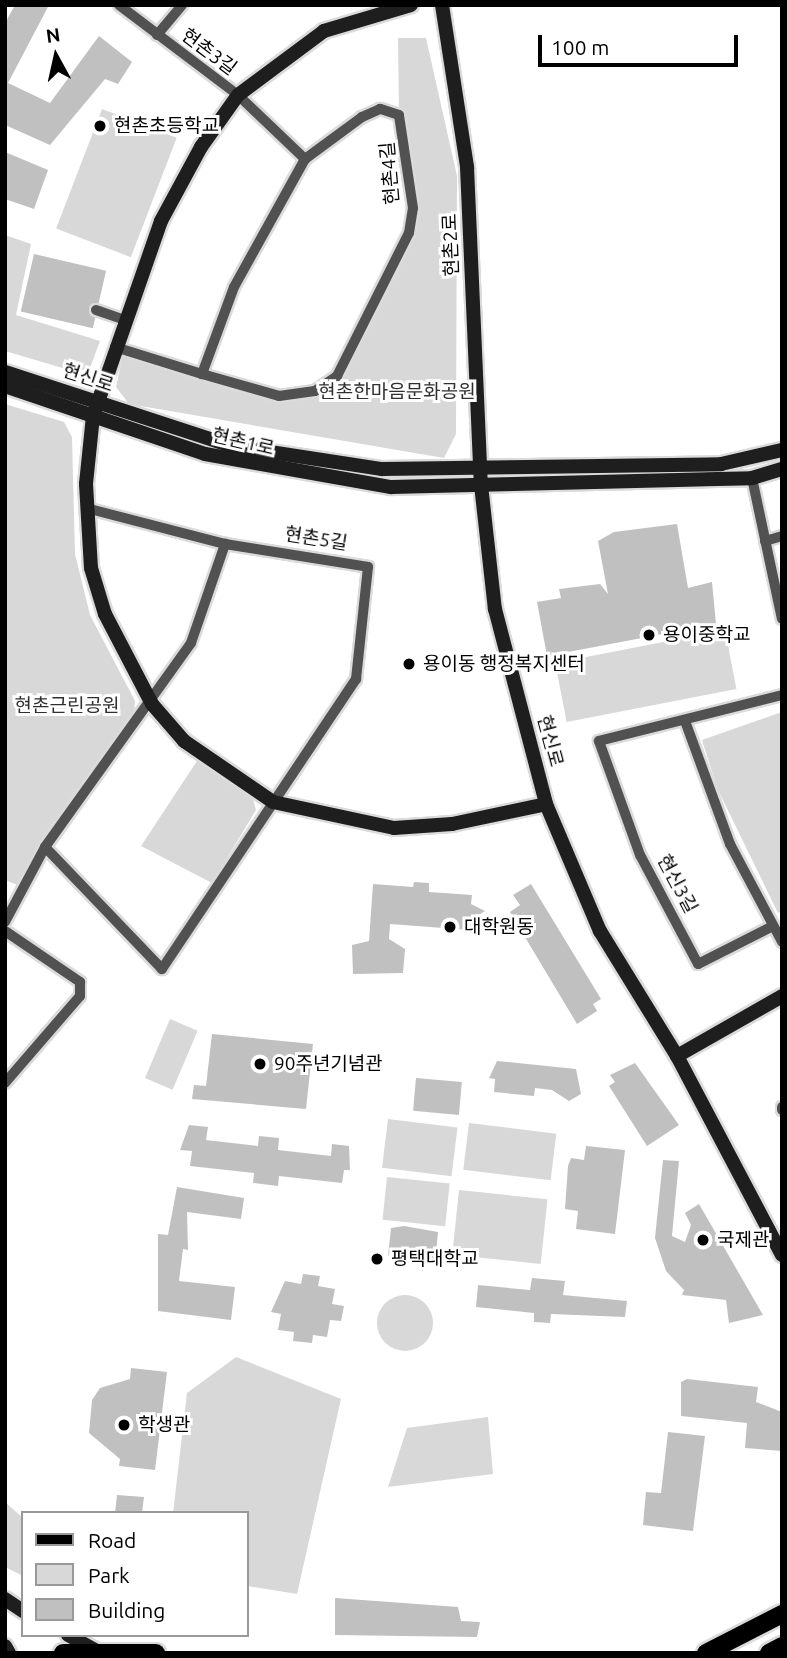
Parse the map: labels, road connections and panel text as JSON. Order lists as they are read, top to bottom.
{
  "streets": {
    "street": [
      "현촌3길",
      "현촌4길",
      "현촌2로",
      "현신로",
      "현촌1로",
      "현촌5길",
      "현신3길"
    ]
  },
  "crossings": [
    ["현촌3길", "현촌4길"],
    ["현촌2로", "현신로"],
    ["현촌2로", "현촌1로"],
    ["현신로", "현촌1로"]
  ],
  "parks": ["현촌한마음문화공원", "현촌근린공원"],
  "places": [
    "현촌초등학교",
    "용이중학교",
    "용이동 행정복지센터",
    "대학원동",
    "90주년기념관",
    "국제관",
    "평택대학교",
    "학생관"
  ],
  "legend": ["Road", "Park", "Building"],
  "scale_bar": "100 m",
  "north": "top"
}
